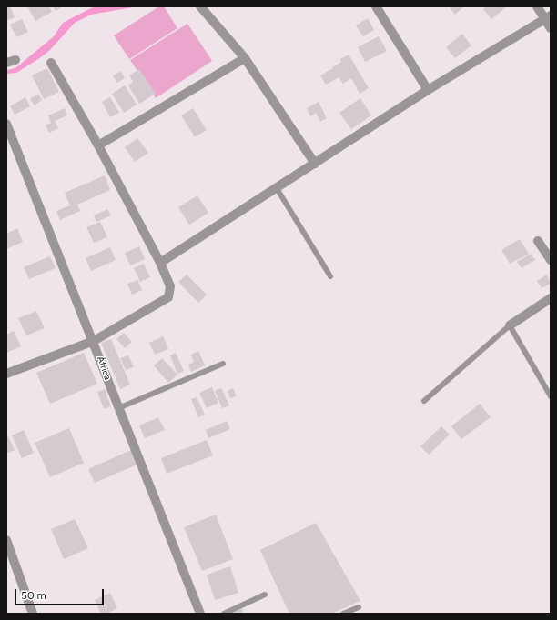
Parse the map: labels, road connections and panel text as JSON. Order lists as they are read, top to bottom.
{
  "streets": {
    "street": ["África"]
  },
  "scale_bar": "50 m"
}
